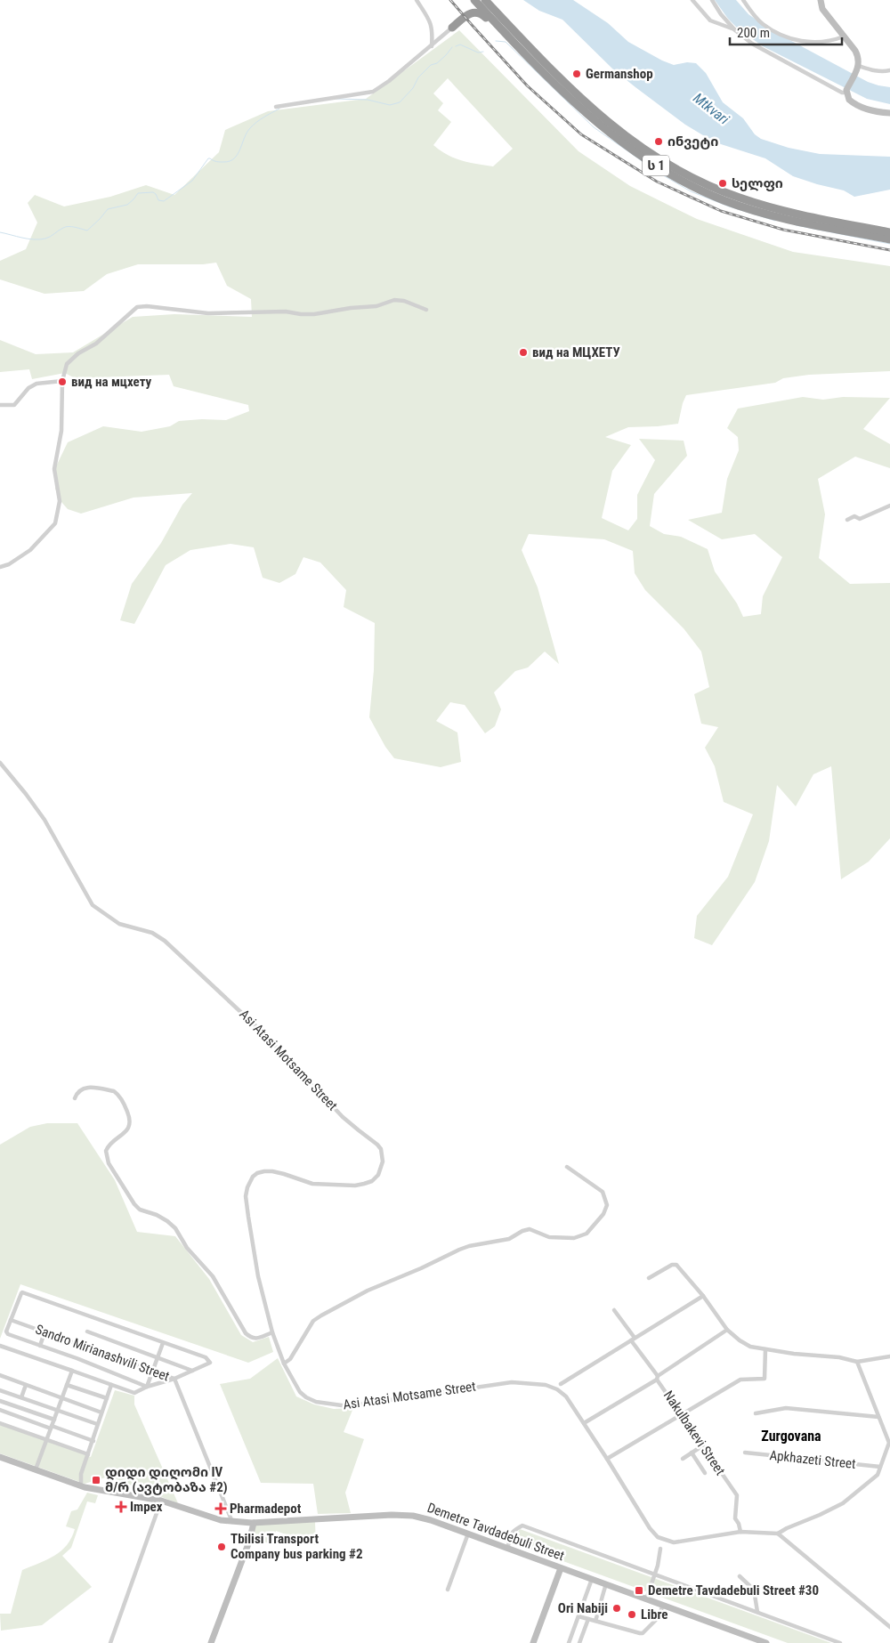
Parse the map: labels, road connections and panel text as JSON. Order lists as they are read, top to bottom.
{
  "streets": {
    "highway": ["ს 1"],
    "main road": ["Demetre Tavdadebuli Street"],
    "street": [
      "Asi Atasi Motsame Street",
      "Sandro Mirianashvili Street",
      "Nakulbakevi Street",
      "Apkhazeti Street"
    ]
  },
  "crossings": [
    ["Asi Atasi Motsame Street", "Nakulbakevi Street"],
    ["Sandro Mirianashvili Street", "Demetre Tavdadebuli Street"]
  ],
  "districts": ["Zurgovana"],
  "water": ["Mtkvari"],
  "places": {
    "other": [
      "Germanshop",
      "ინვეტი",
      "სელფი",
      "вид на МЦХЕТУ",
      "вид на мцхету",
      "Tbilisi Transport Company bus parking #2",
      "Ori Nabiji",
      "Libre"
    ],
    "transit": ["დიდი დიღომი IV მ/რ (ავტობაზა #2)", "Demetre Tavdadebuli Street #30"],
    "health": ["Impex", "Pharmadepot"]
  },
  "scale_bar": "200 m"
}
